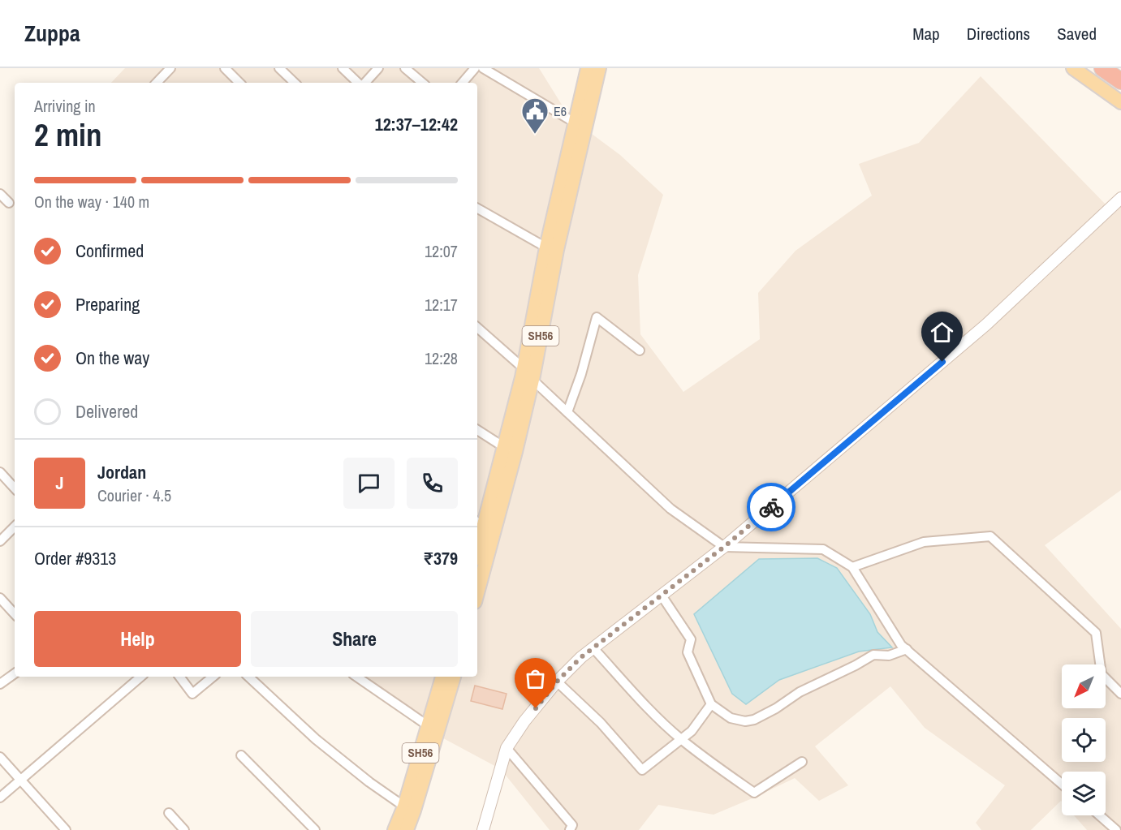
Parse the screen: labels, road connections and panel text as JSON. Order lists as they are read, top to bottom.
{
  "streets": {
    "main road": ["SH56"]
  },
  "places": {
    "public building": ["E6"]
  },
  "north": "bottom left",
  "page": {
    "header": "Zuppa",
    "nav": ["Map", "Directions", "Saved"],
    "heading": ["2 min", "Arriving in", "12:37–12:42"],
    "panel": [
      "Jordan",
      "Courier · 4.5",
      "Order #9313",
      "₹379"
    ],
    "bar": "On the way · 140 m",
    "list": [
      ["Confirmed", "12:07"],
      ["Preparing", "12:17"],
      ["On the way", "12:28"],
      "Delivered"
    ],
    "round": "J",
    "buttons": ["Help", "Share"]
  }
}
